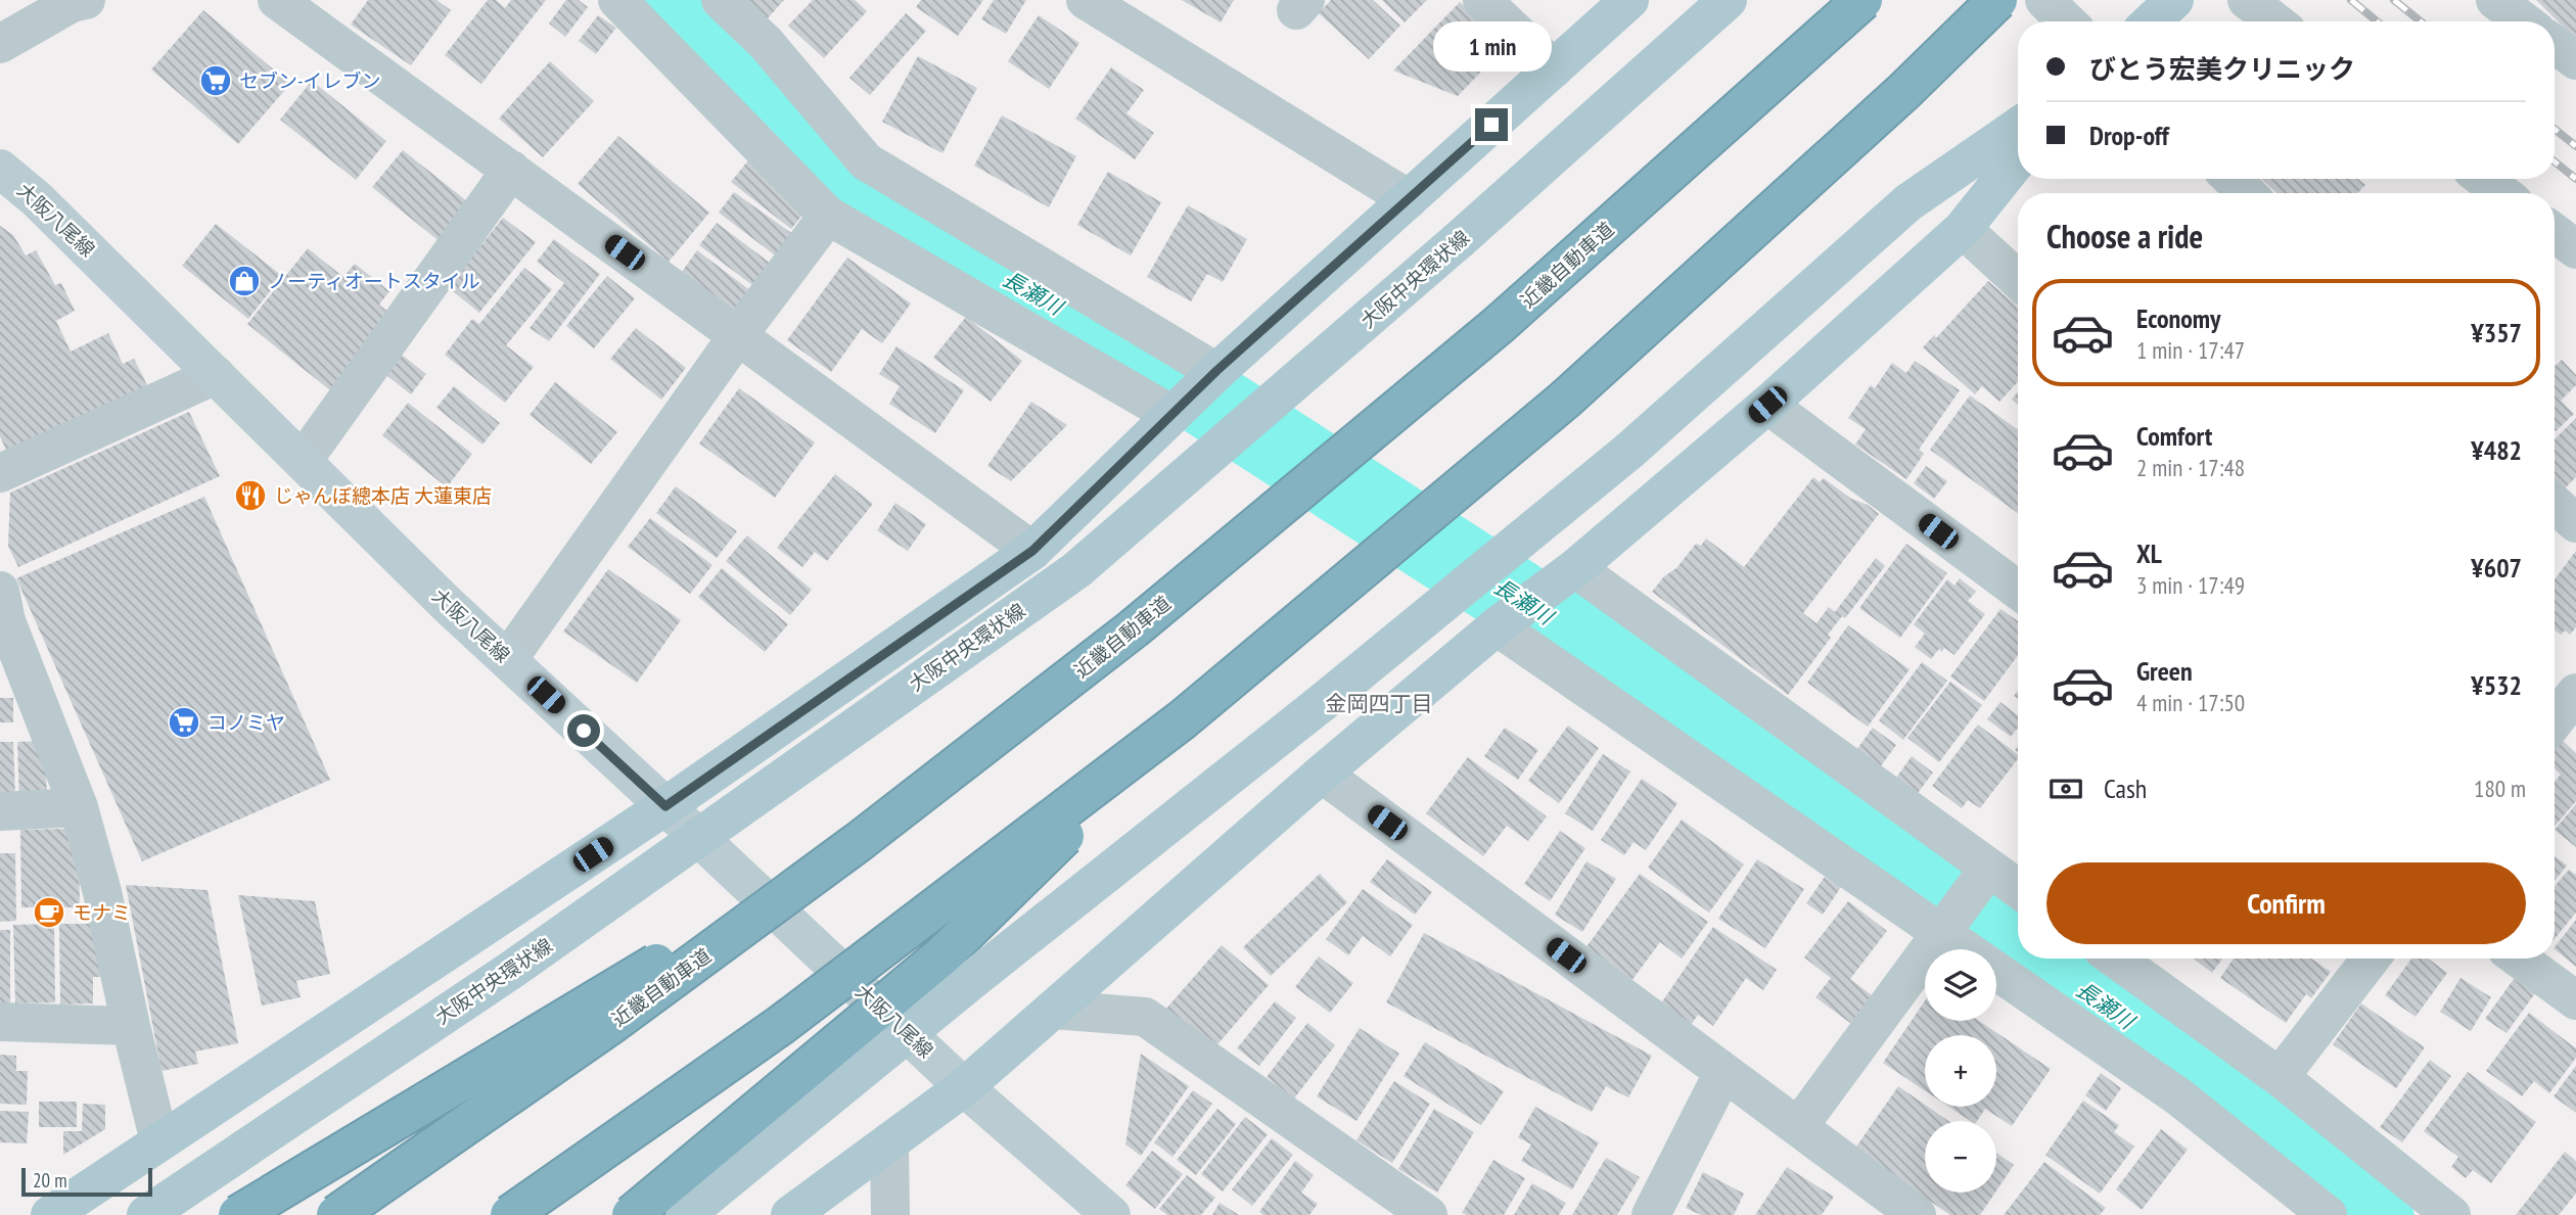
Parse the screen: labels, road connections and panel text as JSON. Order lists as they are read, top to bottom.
{
  "streets": {
    "highway": ["近畿自動車道"],
    "main road": ["大阪八尾線", "大阪中央環状線"]
  },
  "districts": ["金岡四丁目"],
  "water": ["長瀬川"],
  "places": {
    "supermarket": ["セブン-イレブン", "コノミヤ"],
    "shop": ["ノーティオートスタイル"],
    "restaurant": ["じゃんぼ總本店 大蓮東店"],
    "cafe": ["モナミ"]
  },
  "scale_bar": "20 m",
  "page": {
    "bubble": "1 min",
    "banner": ["びとう宏美クリニック", "Drop-off"],
    "heading": "Choose a ride",
    "list": [
      {
        "name": "Economy",
        "note": "1 min · 17:47",
        "value": "¥357"
      },
      {
        "name": "Comfort",
        "note": "2 min · 17:48",
        "value": "¥482"
      },
      {
        "name": "XL",
        "note": "3 min · 17:49",
        "value": "¥607"
      },
      {
        "name": "Green",
        "note": "4 min · 17:50",
        "value": "¥532"
      }
    ],
    "pay": ["Cash", "180 m"],
    "buttons": "Confirm",
    "map_buttons": ["+", "−"],
    "scale": "20 m"
  }
}
